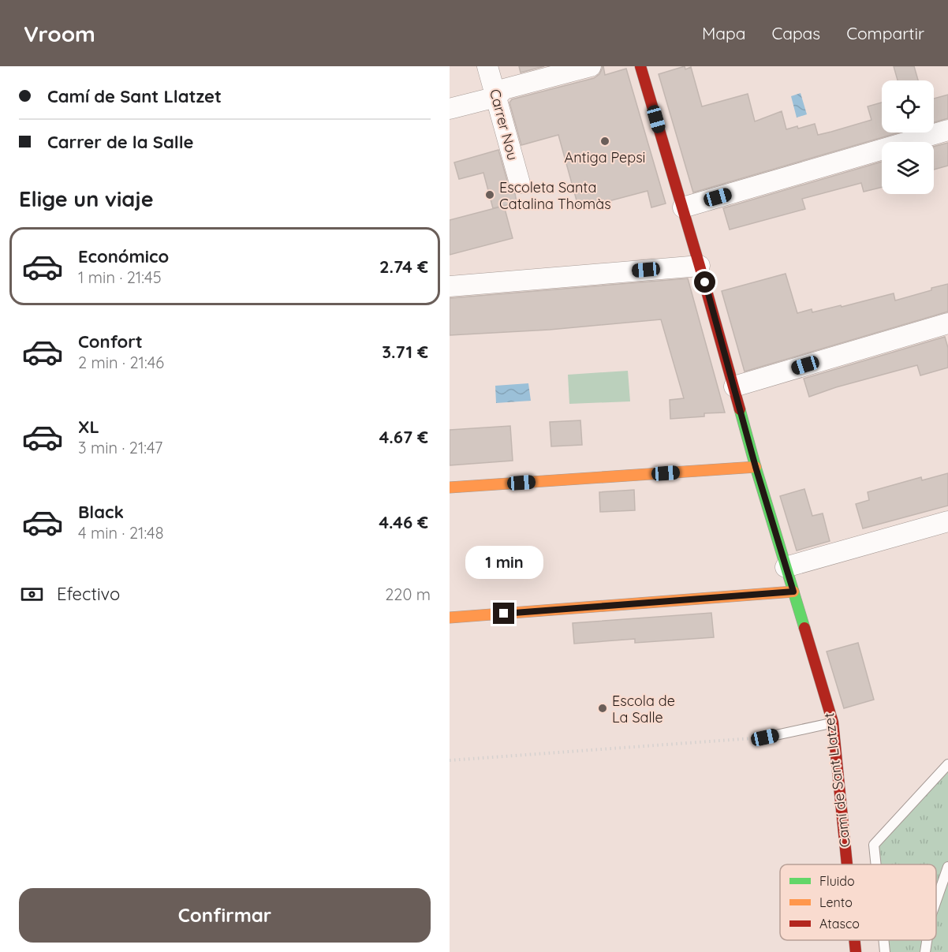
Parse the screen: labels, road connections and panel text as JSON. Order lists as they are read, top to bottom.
{
  "streets": {
    "street": ["Carrer Nou", "Camí de Sant Llatzet"]
  },
  "places": ["Antiga Pepsi", "Escoleta Santa Catalina Thomàs", "Escola de La Salle"],
  "legend": ["Fluido", "Lento", "Atasco"],
  "page": {
    "header": "Vroom",
    "nav": ["Mapa", "Capas", "Compartir"],
    "banner": ["Camí de Sant Llatzet", "Carrer de la Salle"],
    "heading": "Elige un viaje",
    "list": [
      {
        "name": "Económico",
        "note": "1 min · 21:45",
        "value": "2.74 €"
      },
      {
        "name": "Confort",
        "note": "2 min · 21:46",
        "value": "3.71 €"
      },
      {
        "name": "XL",
        "note": "3 min · 21:47",
        "value": "4.67 €"
      },
      {
        "name": "Black",
        "note": "4 min · 21:48",
        "value": "4.46 €"
      }
    ],
    "bubble": "1 min",
    "pay": ["Efectivo", "220 m"],
    "buttons": "Confirmar"
  }
}
